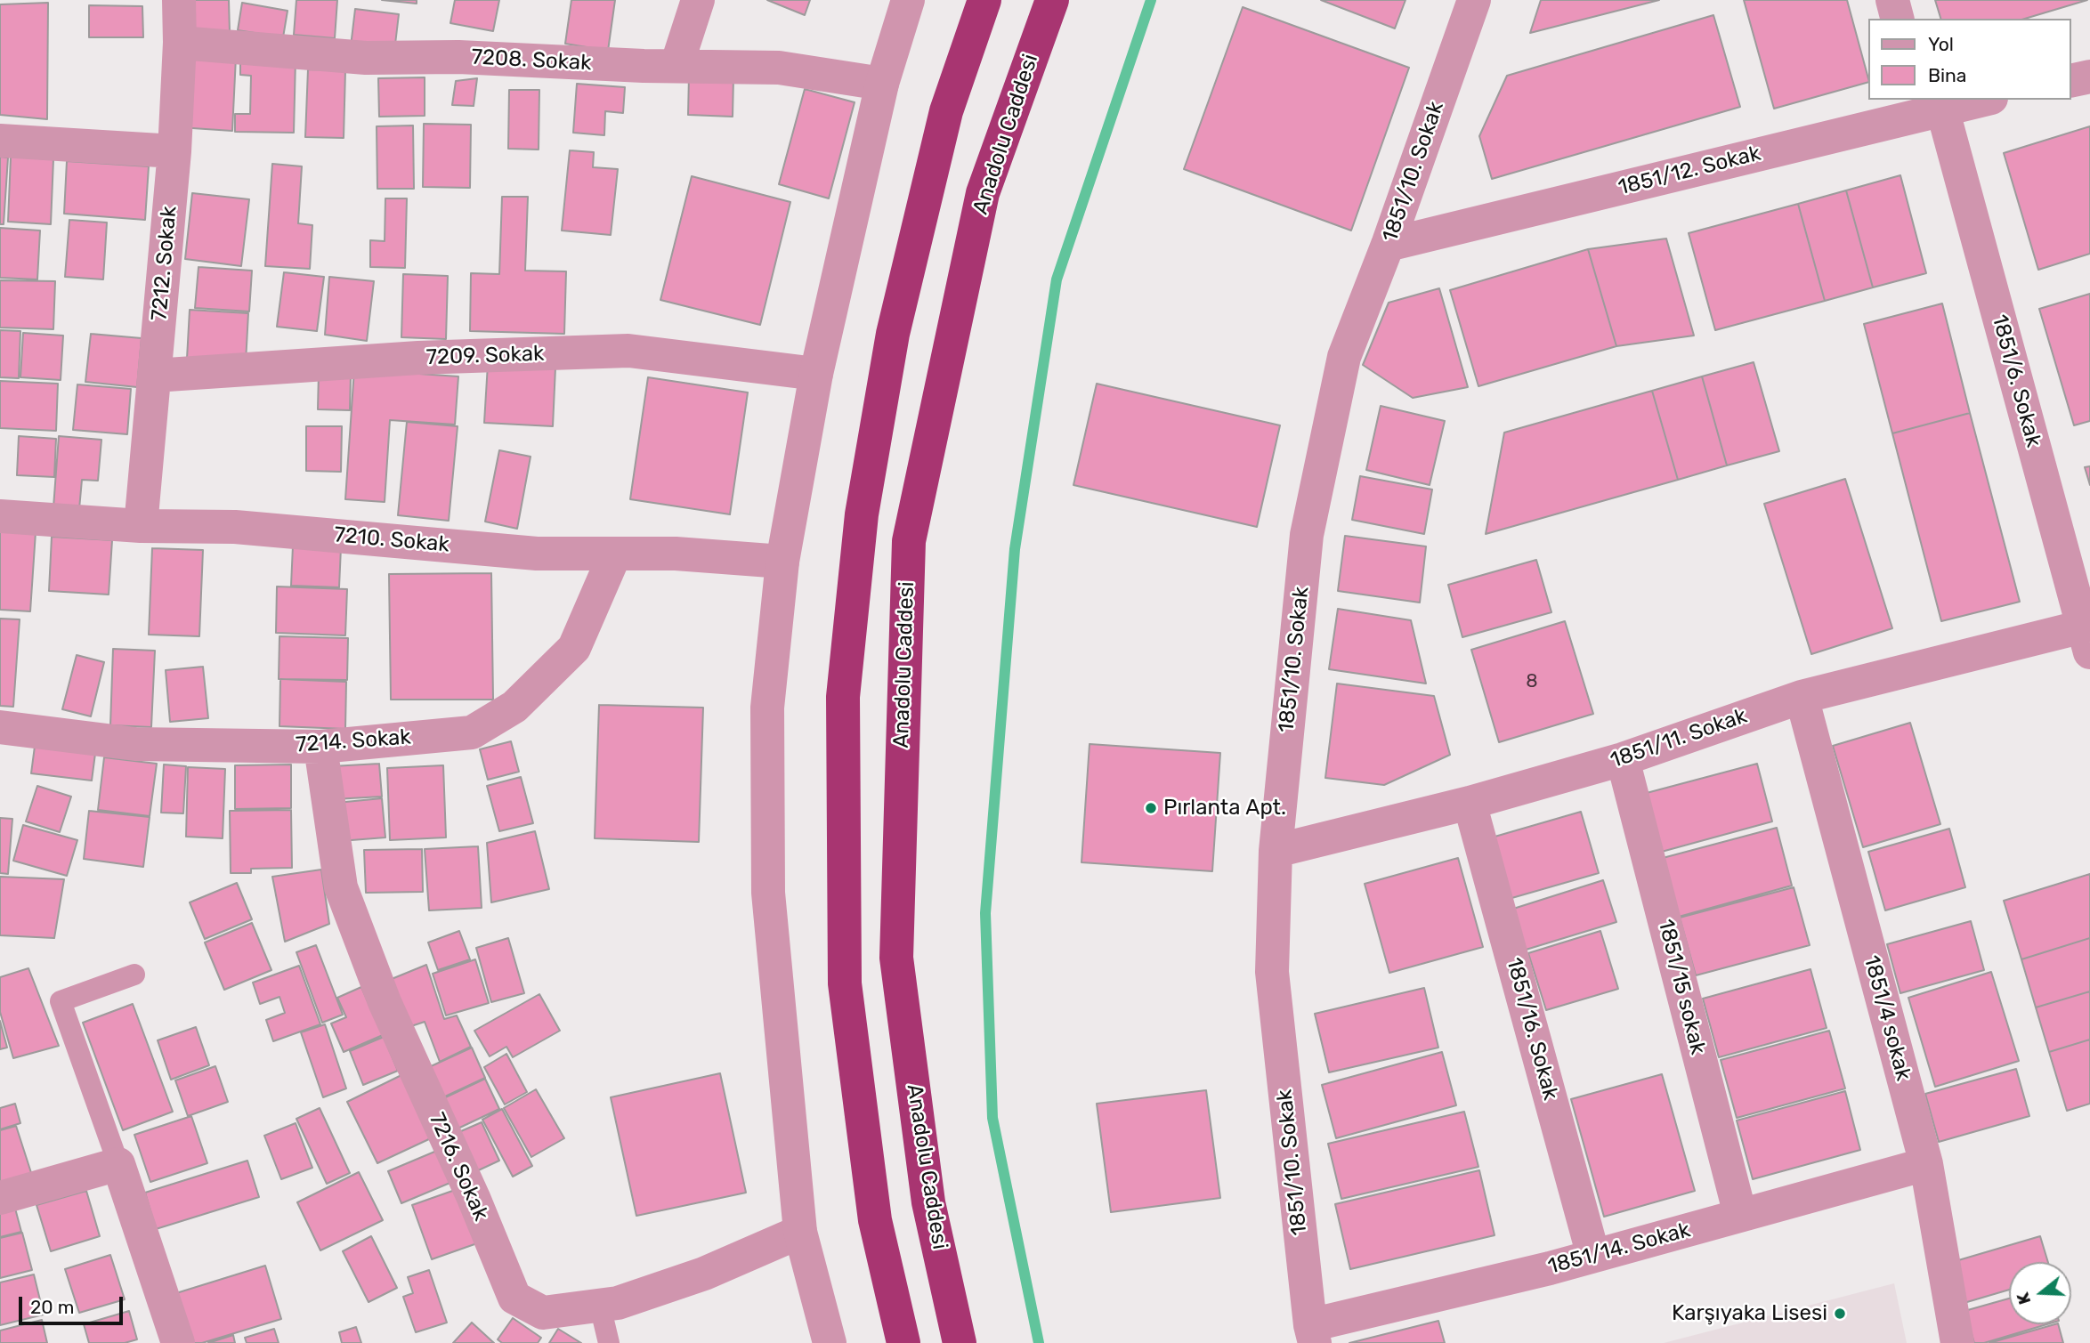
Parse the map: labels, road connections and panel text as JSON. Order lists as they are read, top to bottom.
{
  "streets": {
    "highway": ["Anadolu Caddesi"],
    "street": [
      "7208. Sokak",
      "1851/12. Sokak",
      "1851/10. Sokak",
      "7212. Sokak",
      "7209. Sokak",
      "1851/6. Sokak",
      "7210. Sokak",
      "1851/11. Sokak",
      "7214. Sokak",
      "1851/15 sokak",
      "1851/4 sokak",
      "1851/16. Sokak",
      "7216. Sokak",
      "1851/14. Sokak"
    ]
  },
  "crossings": [
    ["7208. Sokak", "7212. Sokak"],
    ["1851/12. Sokak", "1851/10. Sokak"],
    ["1851/12. Sokak", "1851/6. Sokak"],
    ["1851/10. Sokak", "1851/11. Sokak"],
    ["1851/10. Sokak", "1851/14. Sokak"],
    ["7212. Sokak", "7209. Sokak"],
    ["7212. Sokak", "7210. Sokak"],
    ["1851/6. Sokak", "1851/11. Sokak"],
    ["7210. Sokak", "7214. Sokak"],
    ["1851/11. Sokak", "1851/15 sokak"],
    ["1851/11. Sokak", "1851/4 sokak"],
    ["1851/11. Sokak", "1851/16. Sokak"],
    ["7214. Sokak", "7216. Sokak"],
    ["1851/15 sokak", "1851/14. Sokak"],
    ["1851/4 sokak", "1851/14. Sokak"],
    ["1851/16. Sokak", "1851/14. Sokak"]
  ],
  "places": ["Pırlanta Apt.", "Karşıyaka Lisesi"],
  "house_numbers": ["8"],
  "legend": ["Yol", "Bina"],
  "scale_bar": "20 m",
  "north": "left"
}
